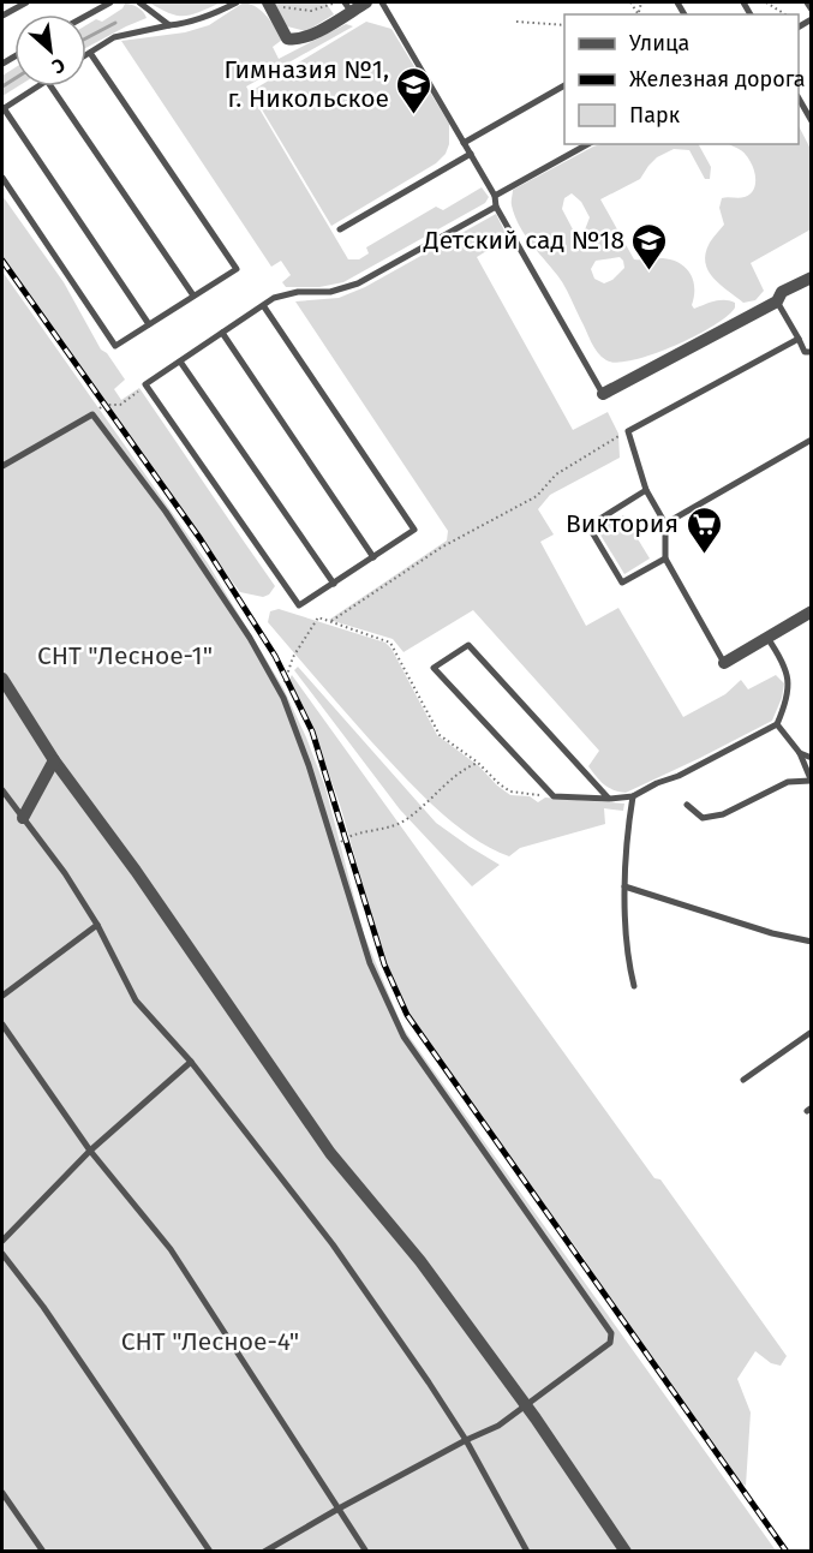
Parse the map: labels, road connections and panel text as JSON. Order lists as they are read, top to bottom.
{
  "parks": ["СНТ \"Лесное-1\"", "СНТ \"Лесное-4\""],
  "places": {
    "school or university": ["Гимназия №1, г. Никольское", "Детский сад №18"],
    "supermarket": ["Виктория"]
  },
  "legend": ["Улица", "Железная дорога", "Парк"],
  "north": "bottom right"
}
